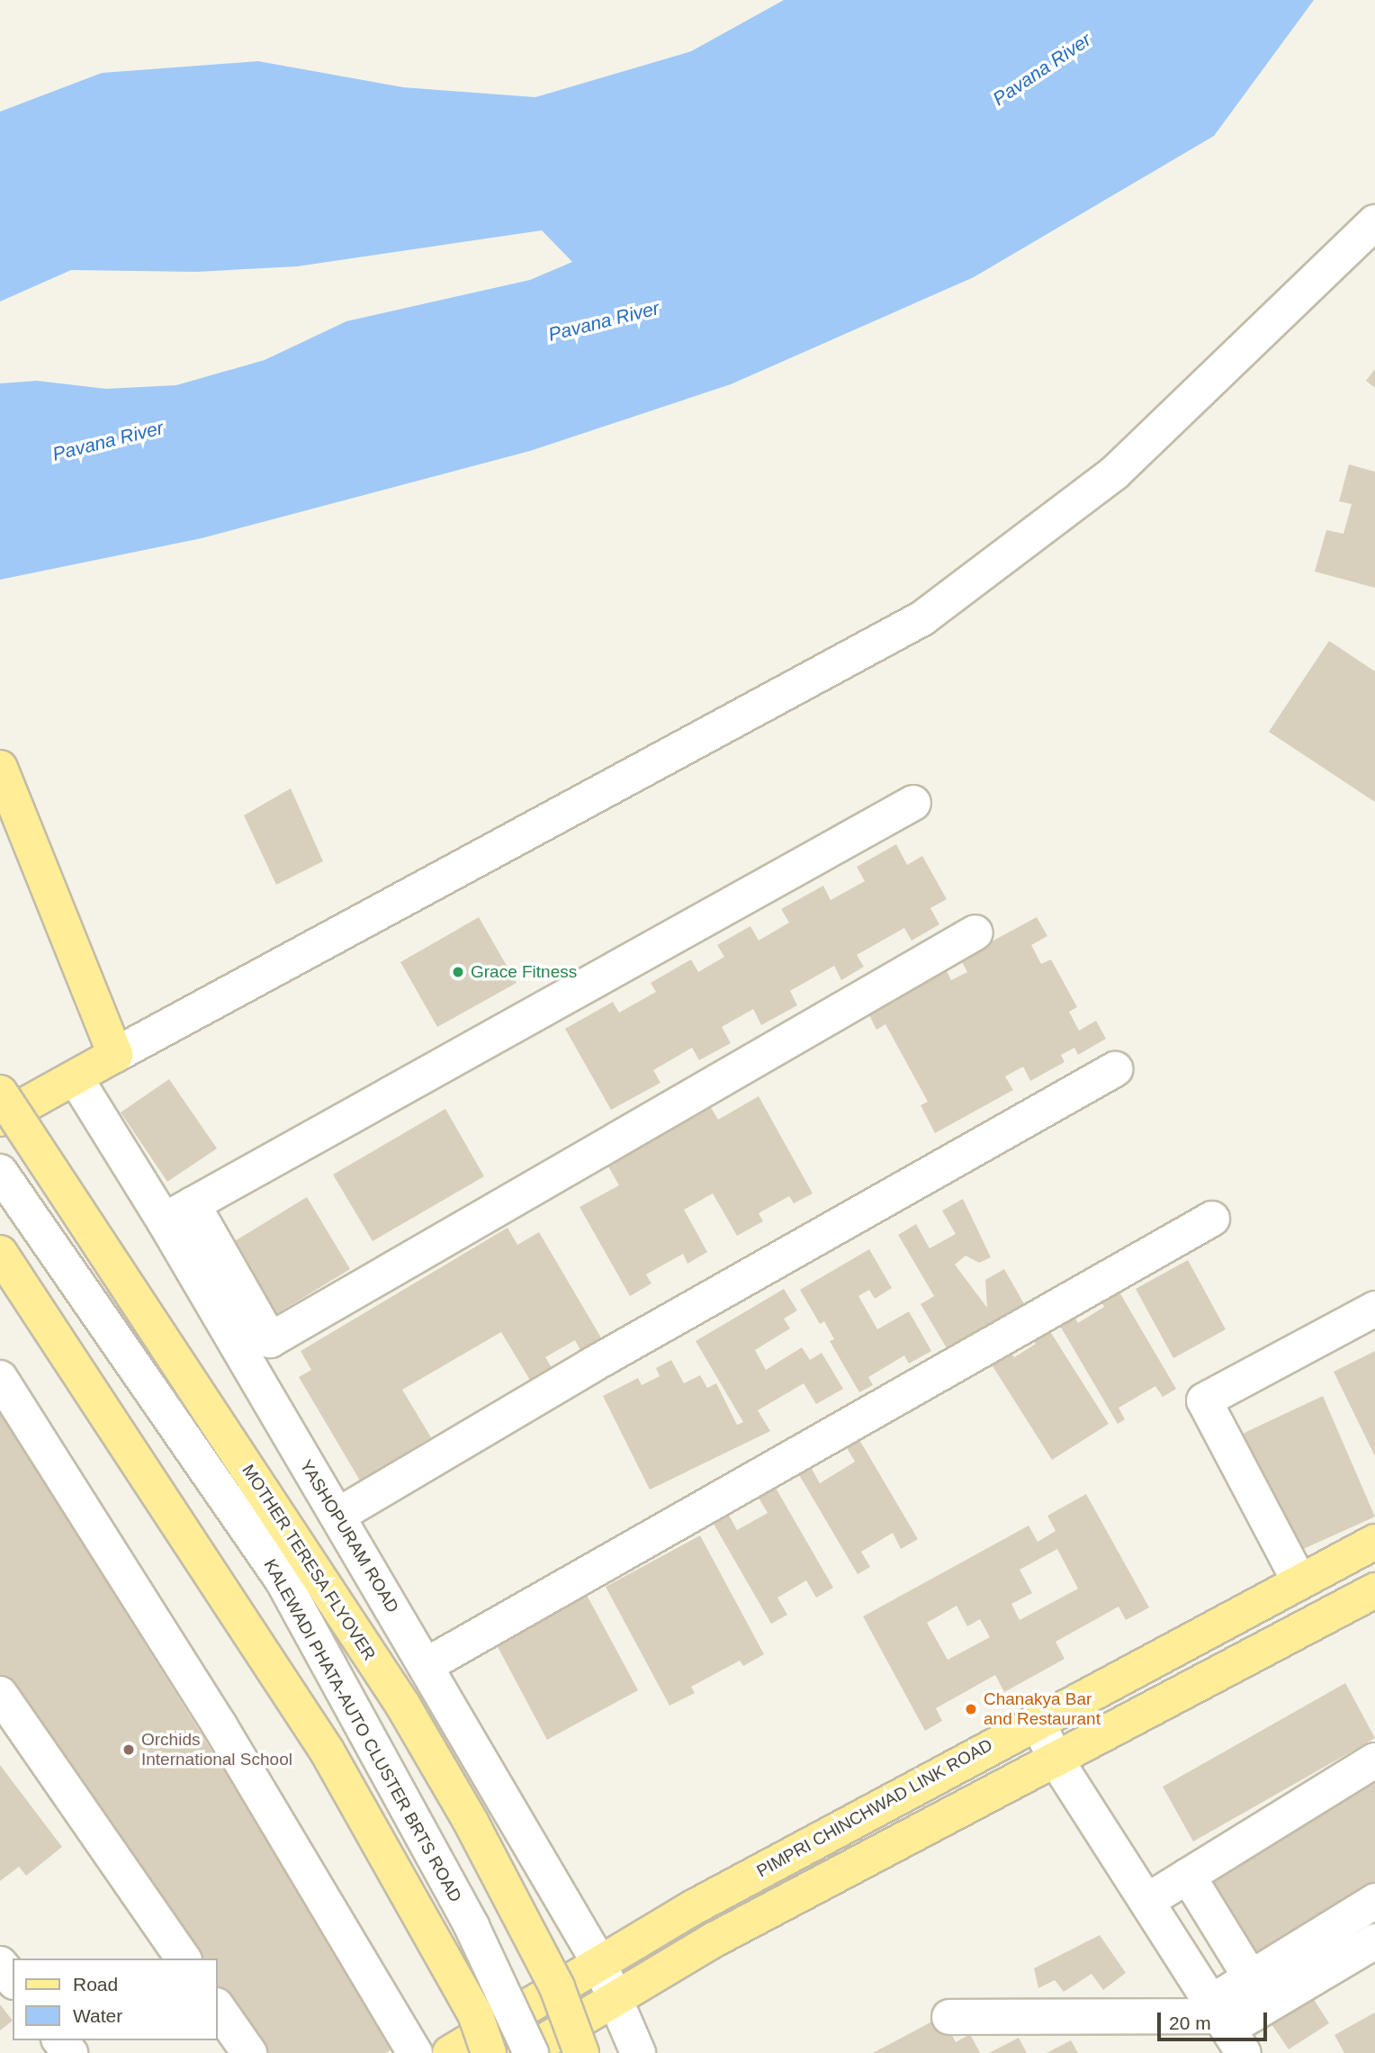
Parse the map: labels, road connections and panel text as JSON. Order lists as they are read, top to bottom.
{
  "streets": {
    "main road": ["MOTHER TERESA FLYOVER", "PIMPRI CHINCHWAD LINK ROAD"],
    "street": ["YASHOPURAM ROAD", "KALEWADI PHATA-AUTO CLUSTER BRTS ROAD"]
  },
  "crossings": [
    ["YASHOPURAM ROAD", "PIMPRI CHINCHWAD LINK ROAD"]
  ],
  "water": ["Pavana River"],
  "places": ["Grace Fitness", "Chanakya Bar and Restaurant", "Orchids International School"],
  "legend": ["Road", "Water"],
  "scale_bar": "20 m"
}
